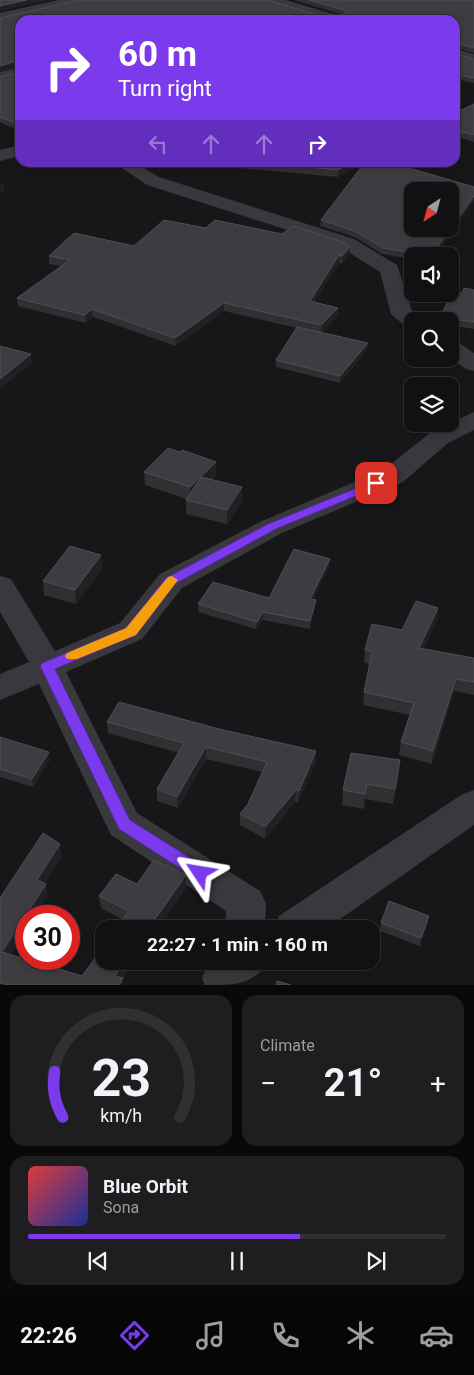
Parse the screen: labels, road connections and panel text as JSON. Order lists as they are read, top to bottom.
{
  "north": "bottom left",
  "page": {
    "turn": ["60 m", "Turn right"],
    "limit": "30",
    "trip": "22:27 · 1 min · 160 m",
    "tile": "Climate",
    "heat": ["−", "21°", "+"],
    "song": ["Blue Orbit", "Sona"],
    "tabs": "22:26",
    "gauge": ["23", "km/h"]
  }
}
